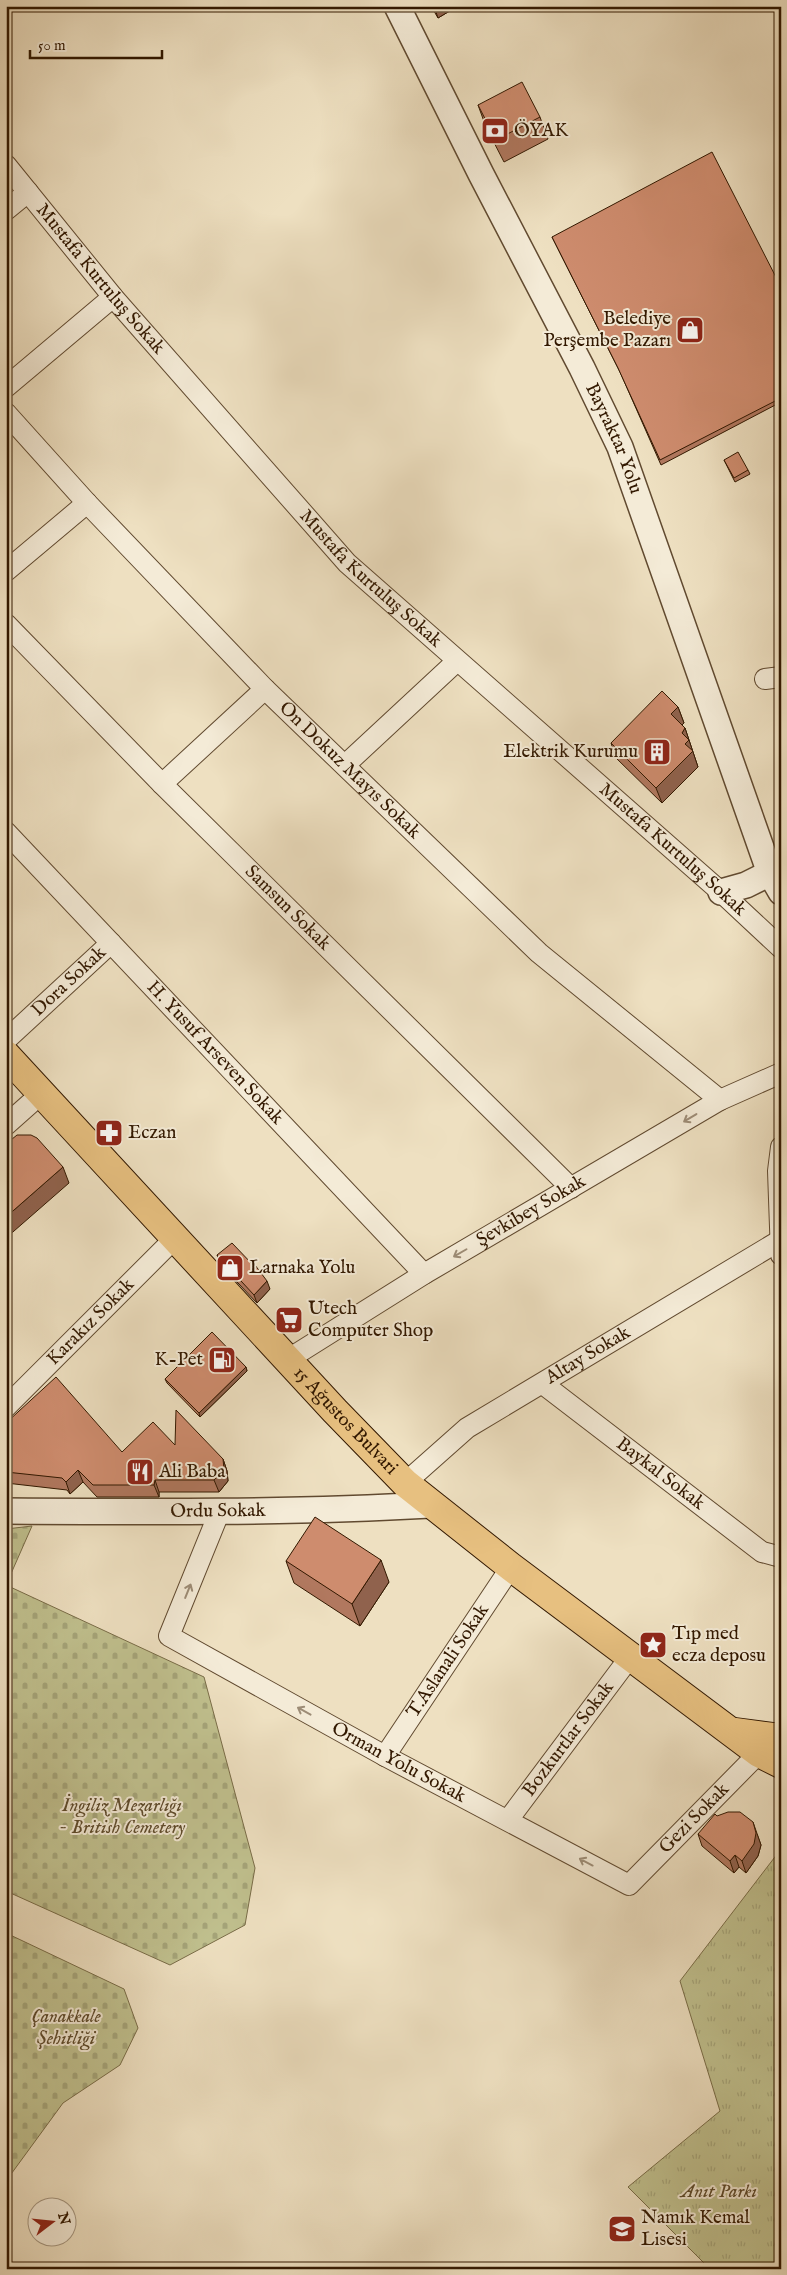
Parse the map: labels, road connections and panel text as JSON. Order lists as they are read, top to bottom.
{
  "streets": {
    "main road": ["15 Ağustos Bulvari"],
    "street": [
      "Mustafa Kurtuluş Sokak",
      "Bayraktar Yolu",
      "On Dokuz Mayıs Sokak",
      "Samsun Sokak",
      "Dora Sokak",
      "H. Yusuf Arseven Sokak",
      "Şevkibey Sokak",
      "Karakız Sokak",
      "Altay Sokak",
      "Baykal Sokak",
      "Ordu Sokak",
      "T.Aslanali Sokak",
      "Bozkurtlar Sokak",
      "Orman Yolu Sokak",
      "Gezi Sokak"
    ]
  },
  "crossings": [
    ["On Dokuz Mayıs Sokak", "Şevkibey Sokak"],
    ["Samsun Sokak", "Şevkibey Sokak"],
    ["Dora Sokak", "H. Yusuf Arseven Sokak"],
    ["H. Yusuf Arseven Sokak", "Şevkibey Sokak"],
    ["Şevkibey Sokak", "15 Ağustos Bulvari"],
    ["Karakız Sokak", "15 Ağustos Bulvari"],
    ["Altay Sokak", "15 Ağustos Bulvari"],
    ["Altay Sokak", "Baykal Sokak"],
    ["15 Ağustos Bulvari", "Ordu Sokak"],
    ["15 Ağustos Bulvari", "T.Aslanali Sokak"],
    ["15 Ağustos Bulvari", "Bozkurtlar Sokak"],
    ["15 Ağustos Bulvari", "Gezi Sokak"],
    ["Ordu Sokak", "Orman Yolu Sokak"],
    ["T.Aslanali Sokak", "Orman Yolu Sokak"],
    ["Bozkurtlar Sokak", "Orman Yolu Sokak"],
    ["Orman Yolu Sokak", "Gezi Sokak"]
  ],
  "one_way": ["Şevkibey Sokak", "Orman Yolu Sokak"],
  "parks": ["İngiliz Mezarlığı - British Cemetery", "Çanakkale Şehitliği", "Anıt Parkı"],
  "places": {
    "bank": ["ÖYAK"],
    "shop": ["Belediye Perşembe Pazarı", "Larnaka Yolu"],
    "building": ["Elektrik Kurumu"],
    "pharmacy": ["Eczan"],
    "supermarket": ["Utech Computer Shop"],
    "fuel station": ["K-Pet"],
    "restaurant": ["Ali Baba"],
    "place": ["Tıp med ecza deposu"],
    "school or university": ["Namık Kemal Lisesi"]
  },
  "scale_bar": "50 m",
  "north": "right"
}
